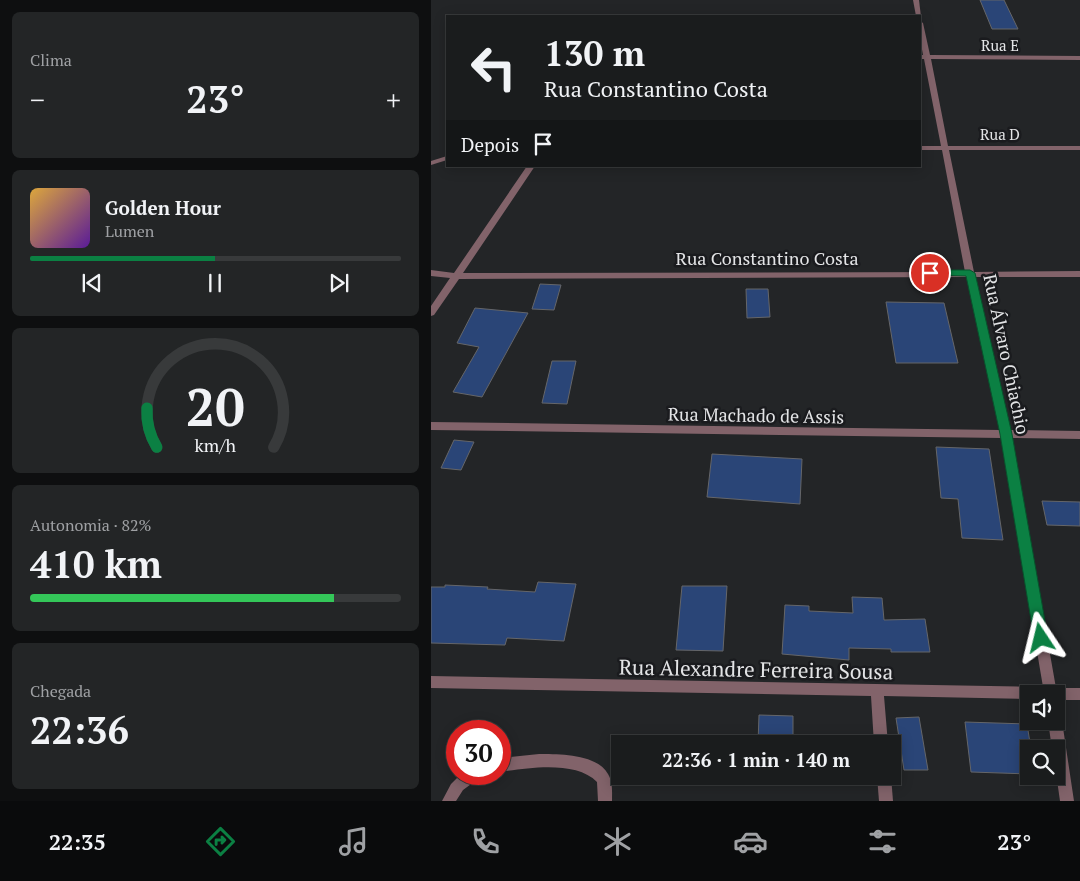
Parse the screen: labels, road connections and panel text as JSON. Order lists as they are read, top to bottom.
{
  "streets": {
    "street": [
      "Rua E",
      "Rua D",
      "Rua Constantino Costa",
      "Rua Álvaro Chiachio",
      "Rua Machado de Assis",
      "Rua Alexandre Ferreira Sousa"
    ]
  },
  "crossings": [
    ["Rua E", "Rua Álvaro Chiachio"],
    ["Rua D", "Rua Álvaro Chiachio"],
    ["Rua Constantino Costa", "Rua Álvaro Chiachio"],
    ["Rua Álvaro Chiachio", "Rua Machado de Assis"]
  ],
  "page": {
    "tile": [
      "Clima",
      ["Autonomia · 82%", "410 km"],
      ["Chegada", "22:36"]
    ],
    "turn": ["130 m", "Rua Constantino Costa"],
    "heat": ["−", "23°", "+"],
    "then": "Depois",
    "song": ["Golden Hour", "Lumen"],
    "limit": "30",
    "trip": "22:36 · 1 min · 140 m",
    "tabs": ["22:35", "23°"],
    "gauge": ["20", "km/h"]
  }
}
